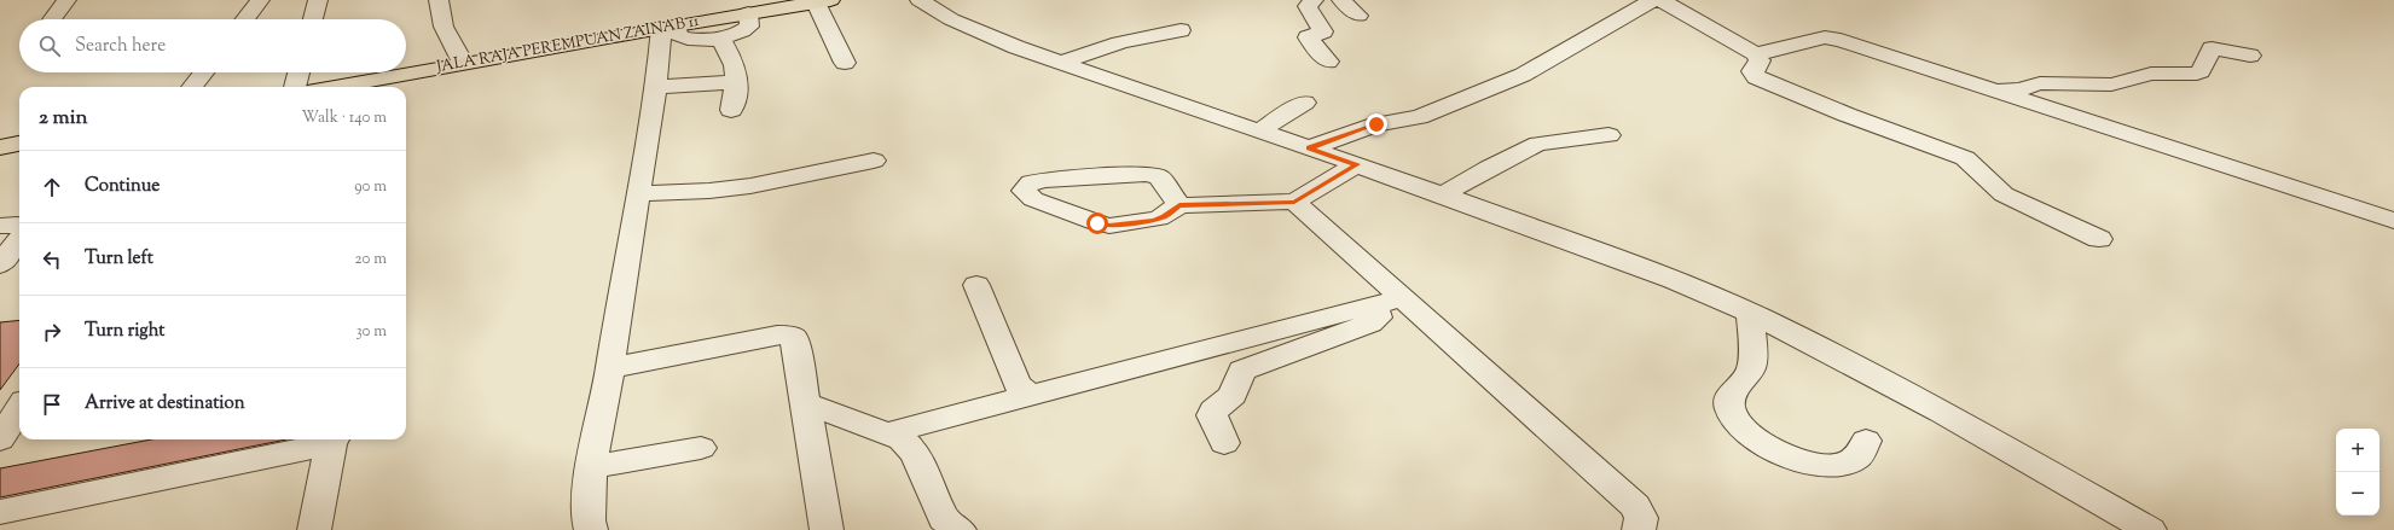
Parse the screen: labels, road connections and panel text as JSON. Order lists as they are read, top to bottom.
{
  "streets": {
    "main road": ["JALA RAJA PEREMPUAN ZAINAB 11"]
  },
  "page": {
    "search": "Search here",
    "heading": ["2 min", "Walk · 140 m"],
    "list": [
      ["Continue", "90 m"],
      ["Turn left", "20 m"],
      ["Turn right", "30 m"],
      "Arrive at destination"
    ],
    "map_buttons": ["+", "−"]
  }
}
